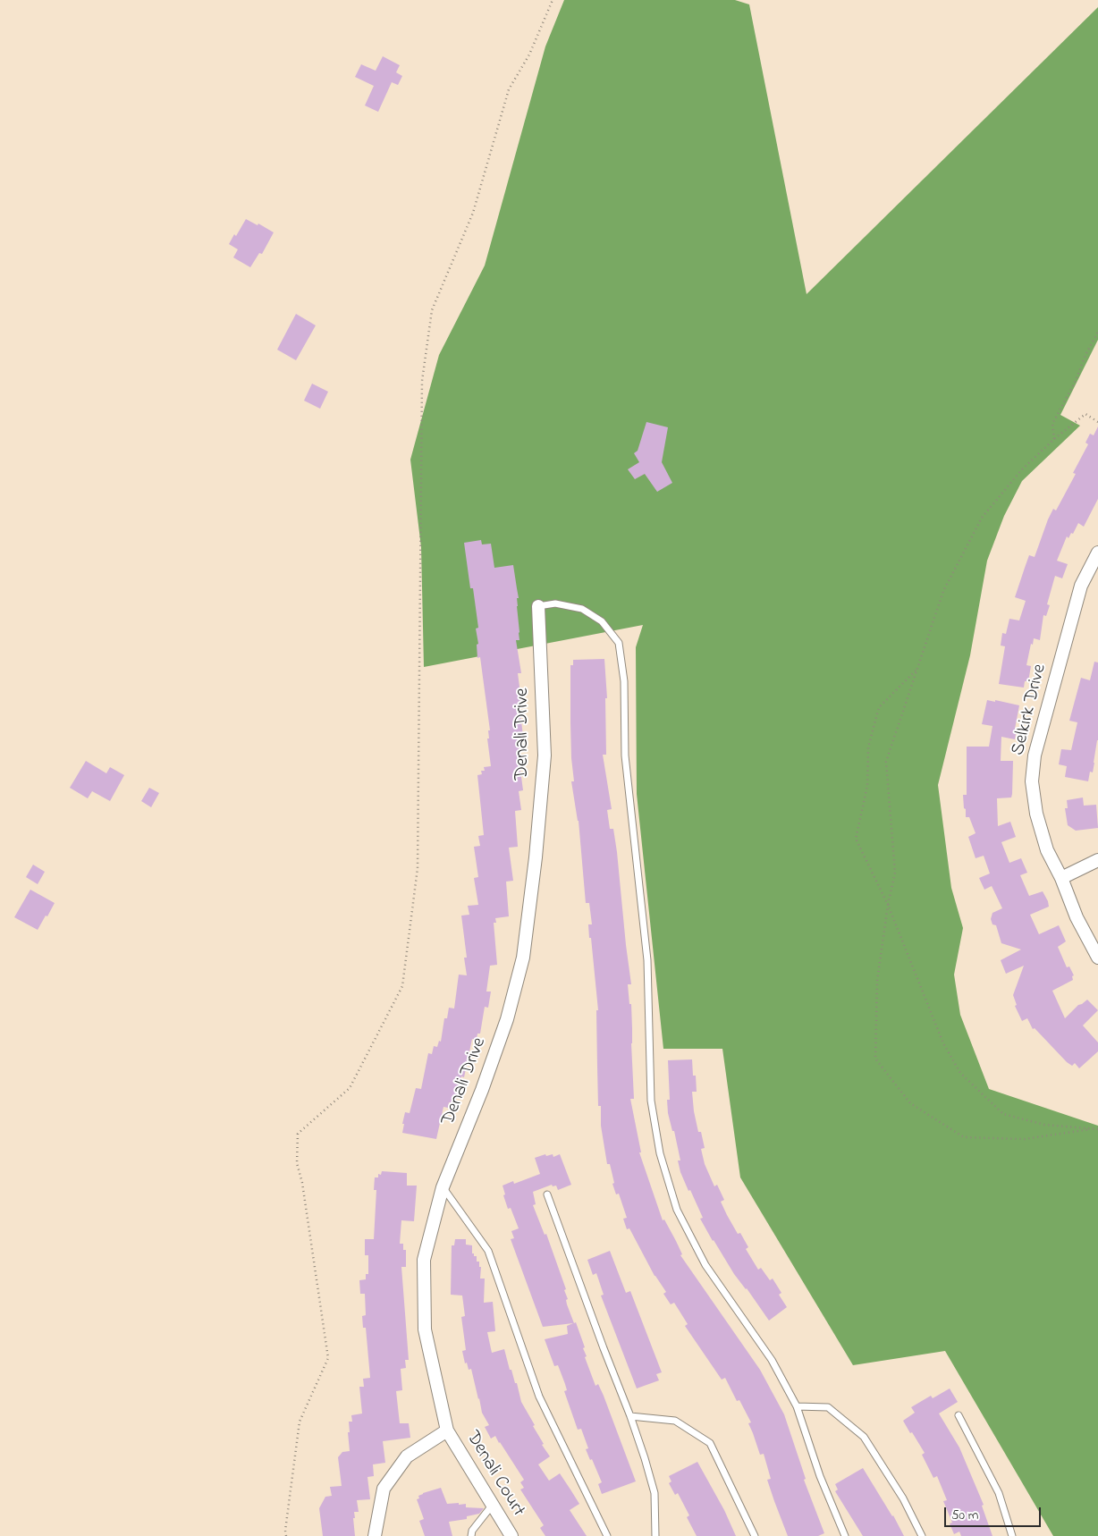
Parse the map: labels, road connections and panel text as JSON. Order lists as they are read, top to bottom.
{
  "streets": {
    "street": ["Selkirk Drive", "Denali Drive", "Denali Court"]
  },
  "crossings": [
    ["Denali Drive", "Denali Court"]
  ],
  "scale_bar": "50 m"
}
